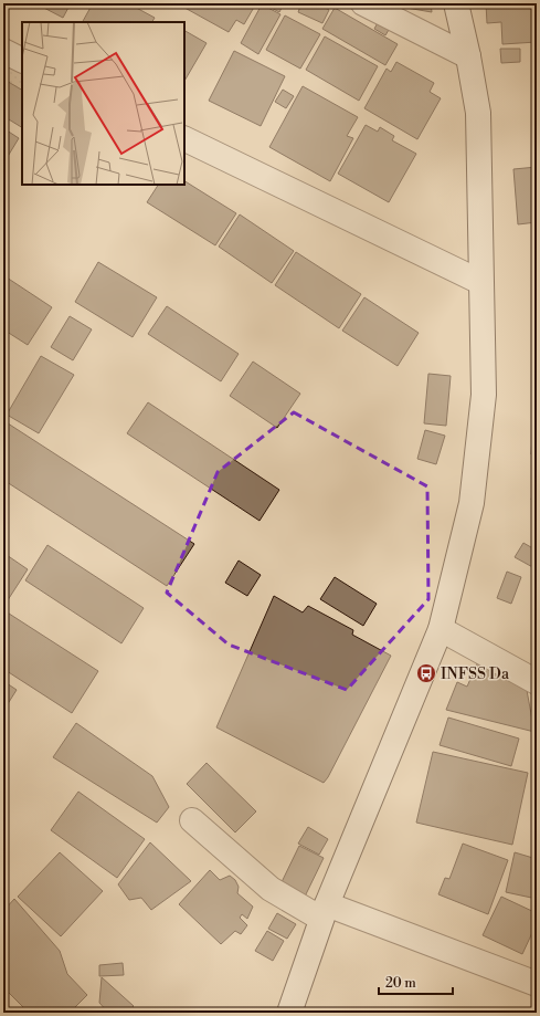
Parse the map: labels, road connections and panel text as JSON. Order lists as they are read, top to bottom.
{
  "places": {
    "bus stop": ["INFSS Da"]
  },
  "scale_bar": "20 m"
}
